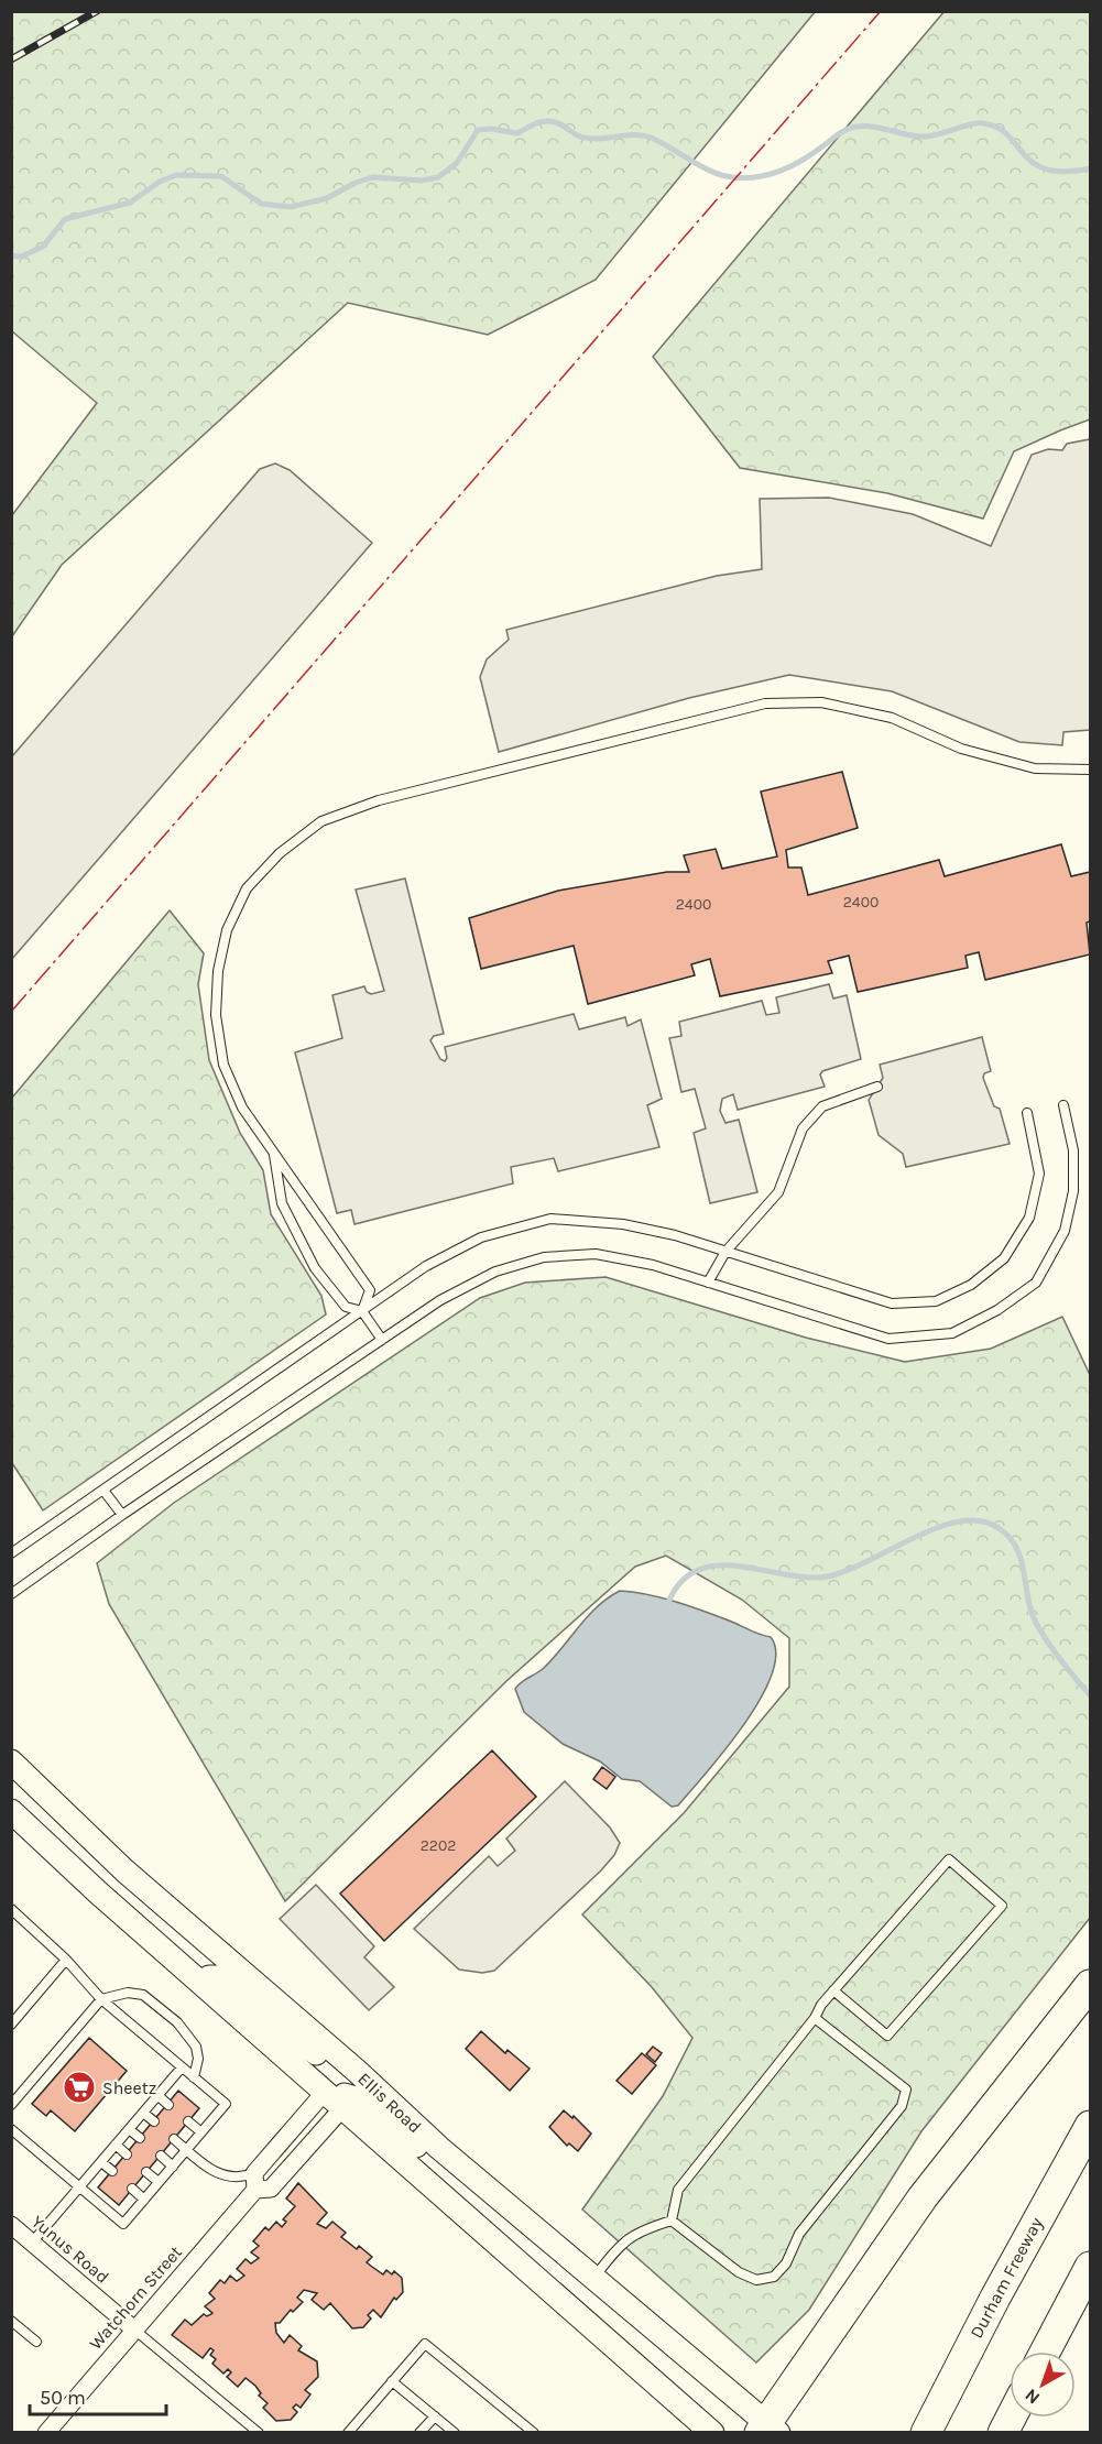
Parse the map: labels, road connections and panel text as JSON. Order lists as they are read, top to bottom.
{
  "streets": {
    "highway": ["Durham Freeway"],
    "main road": ["Ellis Road"],
    "street": ["Yunus Road", "Watchorn Street"]
  },
  "crossings": [
    ["Ellis Road", "Watchorn Street"],
    ["Yunus Road", "Watchorn Street"]
  ],
  "places": {
    "supermarket": ["Sheetz"]
  },
  "house_numbers": ["2400", "2400", "2202"],
  "scale_bar": "50 m",
  "north": "bottom left"
}
